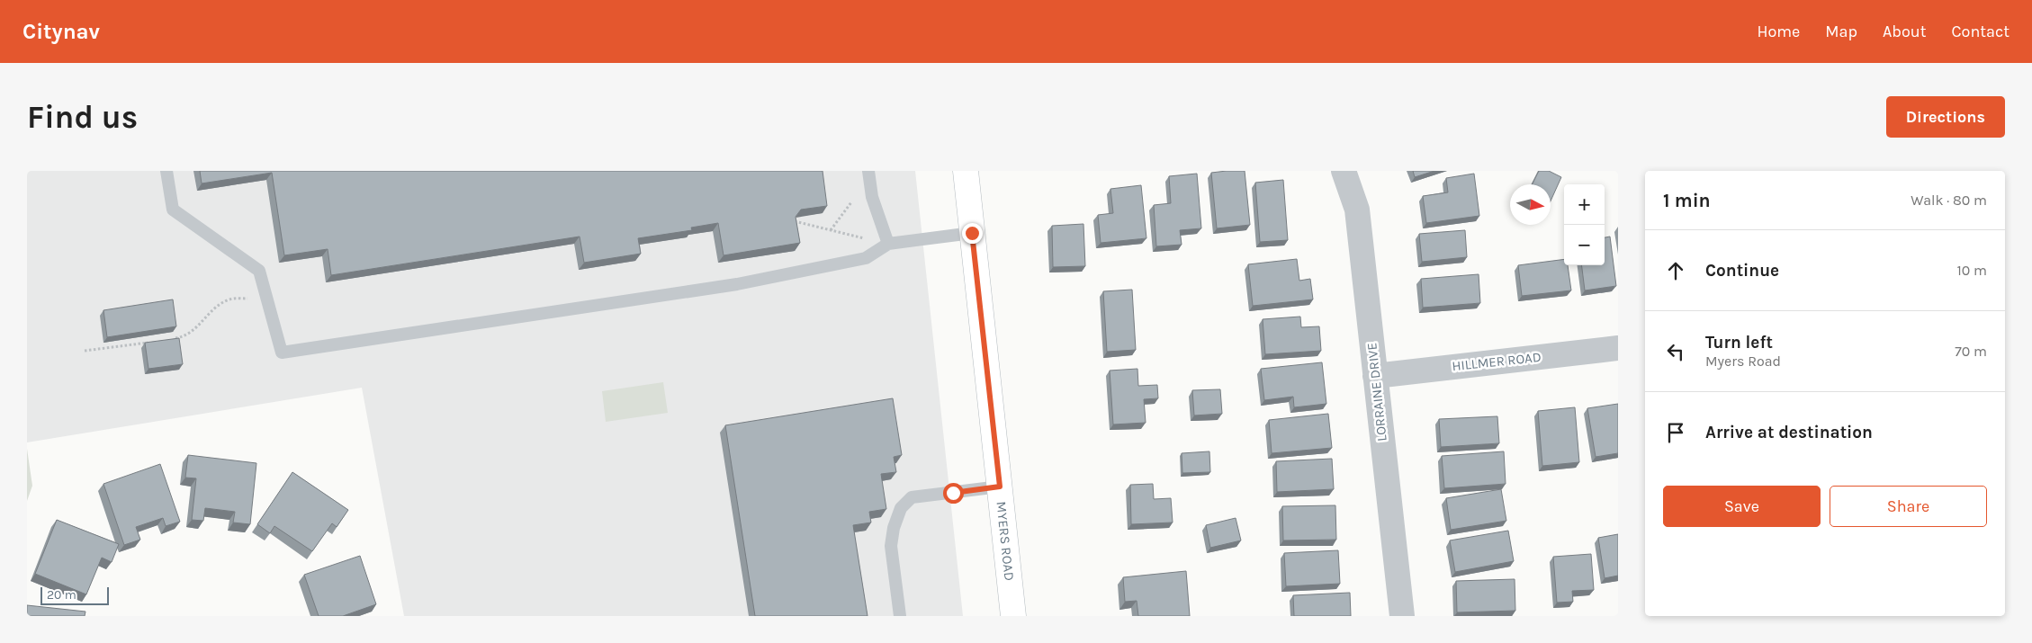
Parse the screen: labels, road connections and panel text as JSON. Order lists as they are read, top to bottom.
{
  "streets": {
    "main road": ["MYERS ROAD"],
    "street": ["HILLMER ROAD", "LORRAINE DRIVE"]
  },
  "crossings": [
    ["HILLMER ROAD", "LORRAINE DRIVE"]
  ],
  "scale_bar": "20 m",
  "north": "right",
  "page": {
    "header": "Citynav",
    "nav": [
      "Home",
      "Map",
      "About",
      "Contact"
    ],
    "buttons": [
      "Directions",
      ["Save", "Share"]
    ],
    "title": "Find us",
    "heading": ["1 min", "Walk · 80 m"],
    "map_buttons": ["+", "−"],
    "list": [
      ["Continue", "10 m"],
      ["Turn left", "Myers Road", "70 m"],
      "Arrive at destination"
    ],
    "scale": "20 m"
  }
}
